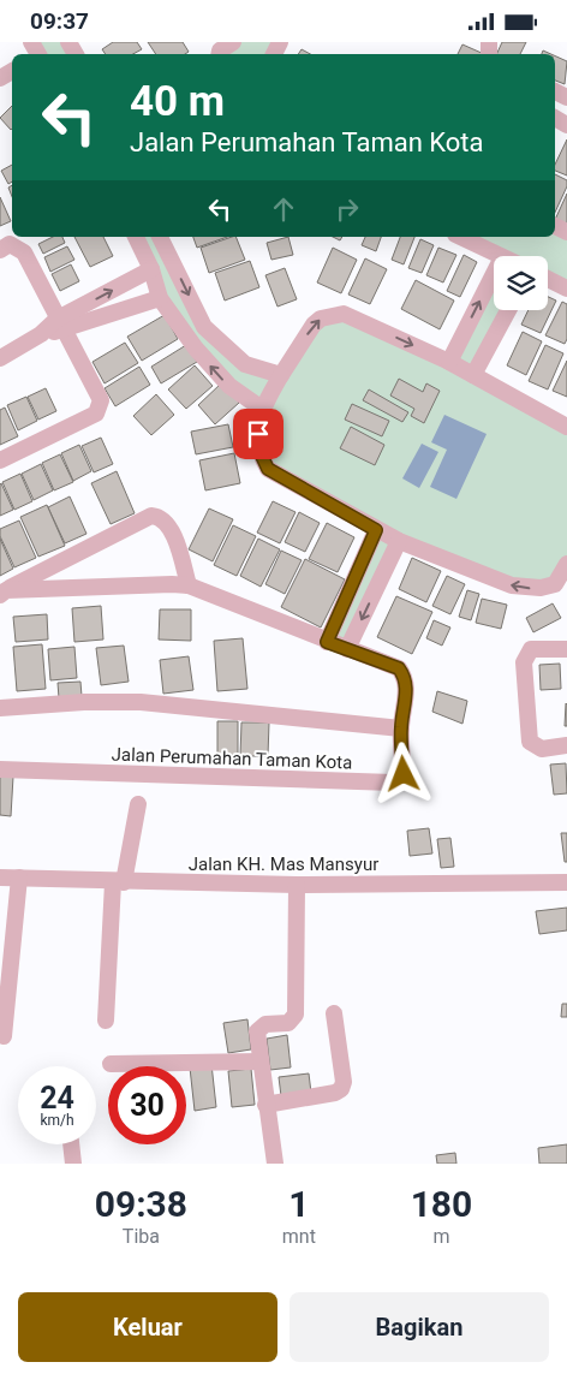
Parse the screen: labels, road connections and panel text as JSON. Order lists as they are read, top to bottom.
{
  "streets": {
    "street": ["Jalan Perumahan Taman Kota", "Jalan KH. Mas Mansyur"]
  },
  "page": {
    "status": "09:37",
    "turn": ["40 m", "Jalan Perumahan Taman Kota"],
    "speed": "24 km/h",
    "limit": "30",
    "eta": [
      "09:38",
      "Tiba",
      "1",
      "mnt",
      "180",
      "m"
    ],
    "buttons": ["Keluar", "Bagikan"]
  }
}
